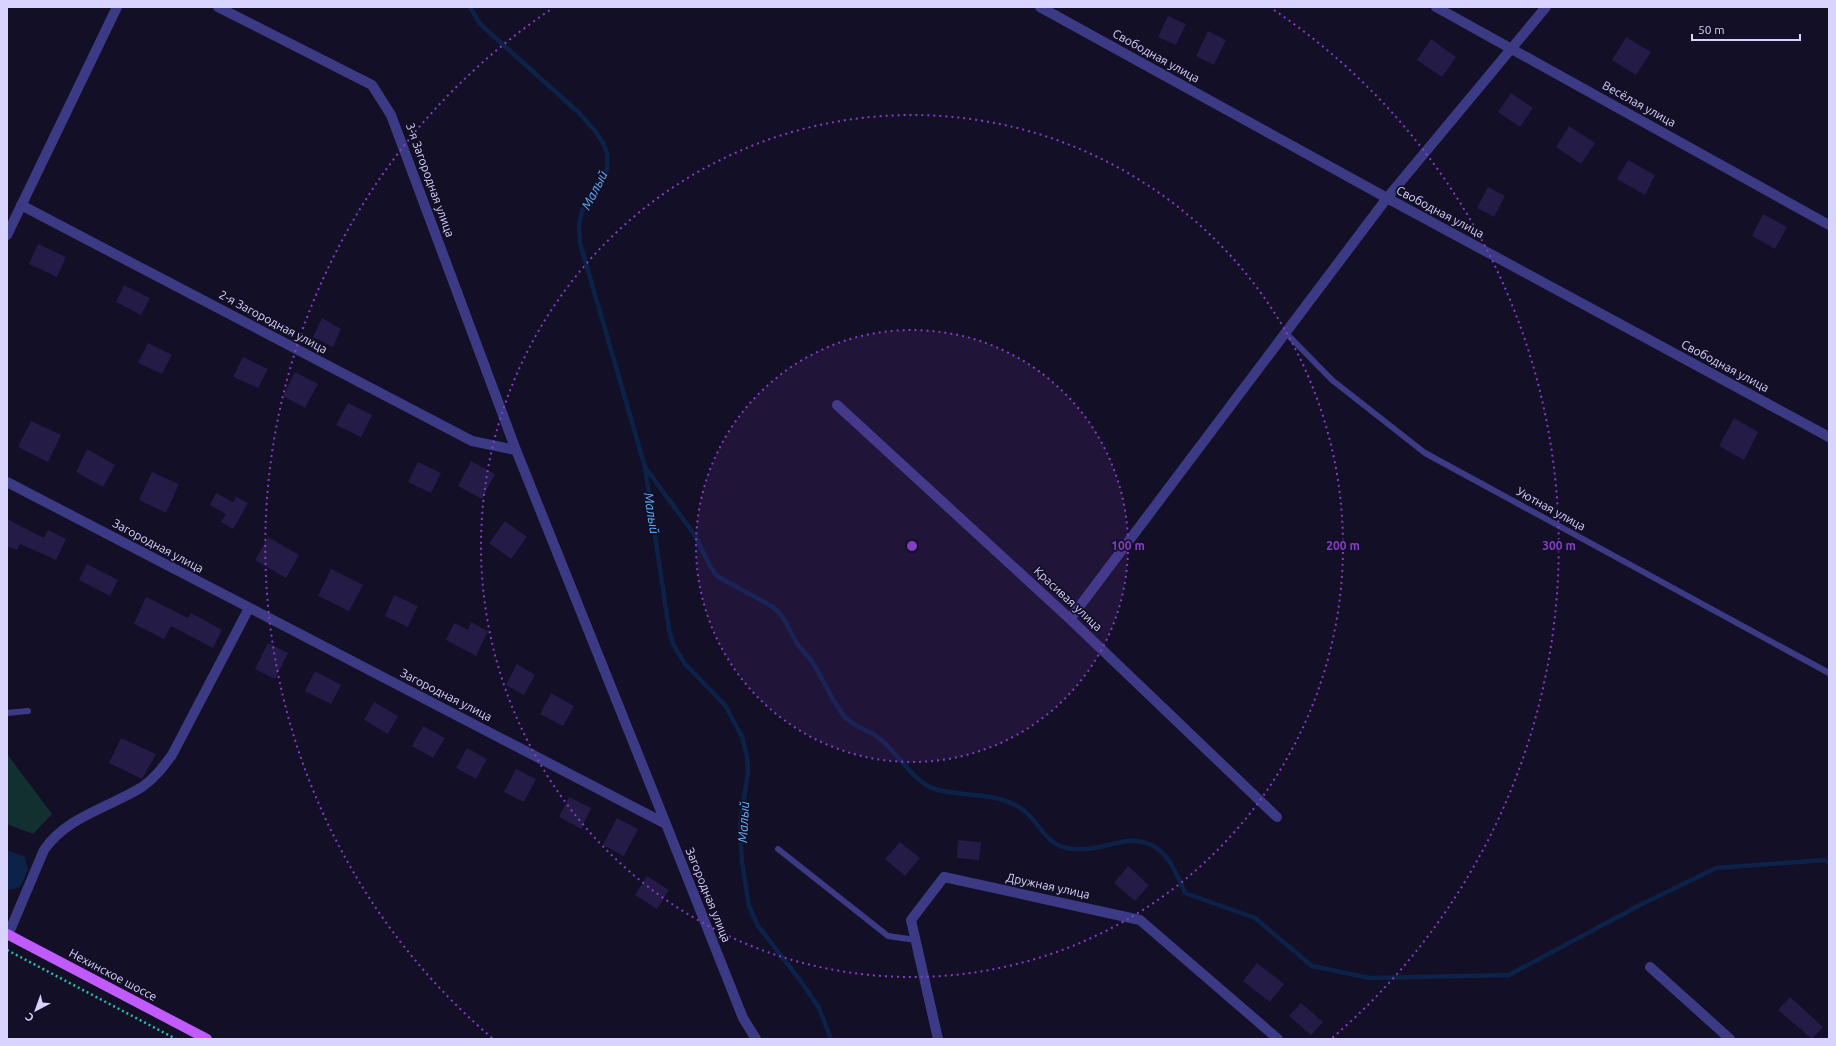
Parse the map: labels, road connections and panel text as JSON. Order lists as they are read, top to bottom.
{
  "streets": {
    "main road": ["Нехинское шоссе"],
    "street": [
      "Свободная улица",
      "Весёлая улица",
      "3-я Загородная улица",
      "2-я Загородная улица",
      "Загородная улица",
      "Красивая улица",
      "Дружная улица"
    ],
    "lane": ["Уютная улица"]
  },
  "crossings": [
    ["3-я Загородная улица", "2-я Загородная улица"],
    ["3-я Загородная улица", "Загородная улица"]
  ],
  "water": ["Малый"],
  "scale_bar": "50 m",
  "north": "bottom left",
  "rings": ["100 m", "200 m", "300 m"]
}
